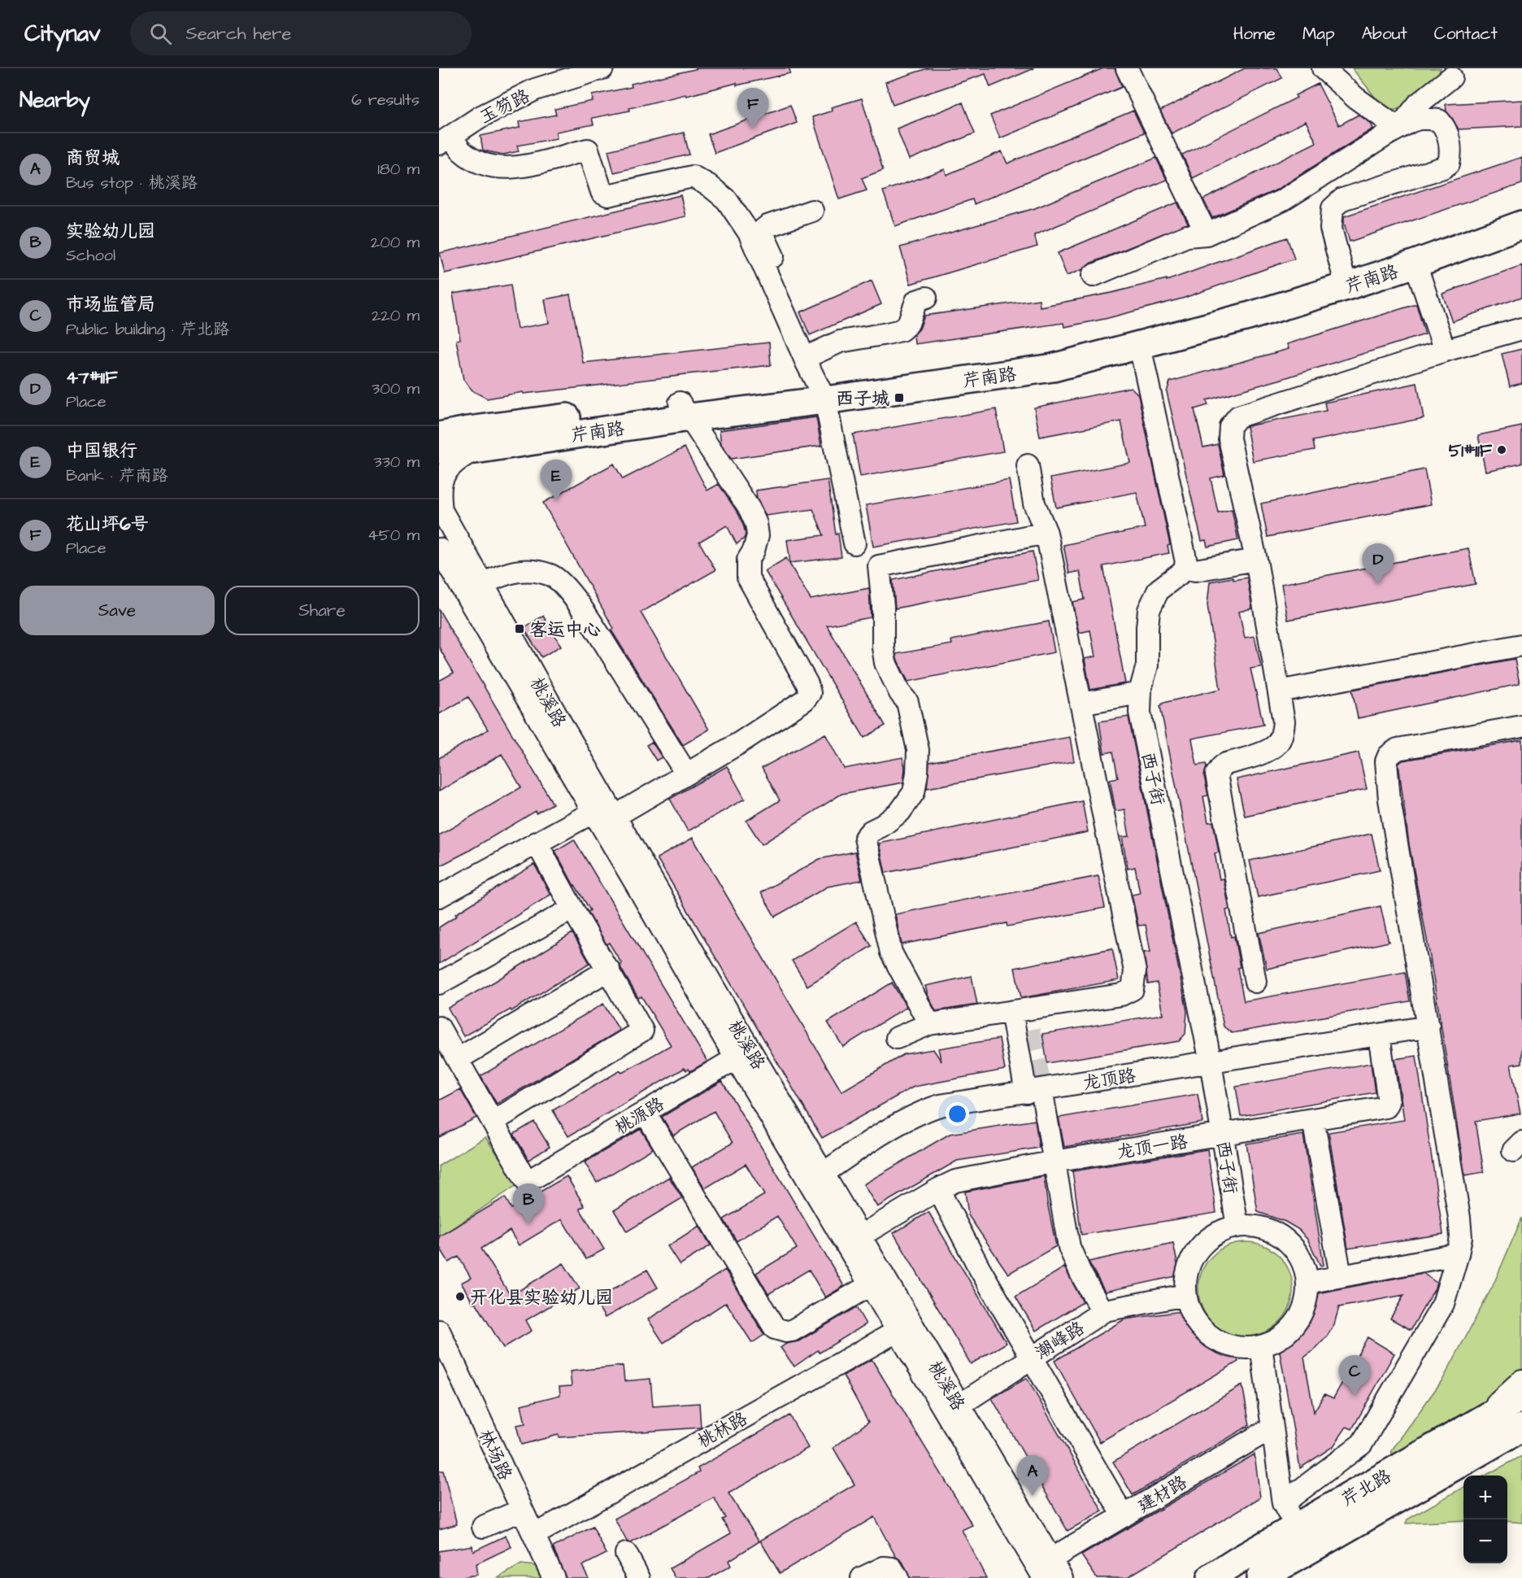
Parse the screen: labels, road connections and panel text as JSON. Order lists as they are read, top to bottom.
{
  "streets": {
    "main road": ["芹南路", "芹北路"],
    "street": [
      "玉笏路",
      "桃溪路",
      "西子街",
      "龙顶路",
      "桃源路",
      "龙顶一路",
      "潮峰路",
      "桃林路",
      "林场路",
      "建材路"
    ]
  },
  "crossings": [
    ["桃溪路", "龙顶路"],
    ["桃溪路", "桃源路"],
    ["桃溪路", "龙顶一路"],
    ["桃溪路", "潮峰路"],
    ["桃溪路", "桃林路"],
    ["桃溪路", "建材路"],
    ["西子街", "龙顶路"],
    ["西子街", "龙顶一路"],
    ["西子街", "潮峰路"],
    ["龙顶路", "龙顶一路"],
    ["桃林路", "林场路"]
  ],
  "places": {
    "transit": ["西子城", "客运中心"],
    "other": ["51#11F", "开化县实验幼儿园"]
  },
  "page": {
    "header": "Citynav",
    "search": "Search here",
    "nav": [
      "Home",
      "Map",
      "About",
      "Contact"
    ],
    "heading": ["Nearby", "6 results"],
    "pins": [
      "F",
      "E",
      "D",
      "B",
      "C",
      "A"
    ],
    "list": [
      {
        "mark": "A",
        "name": "商贸城",
        "note": "Bus stop · 桃溪路",
        "value": "180 m"
      },
      {
        "mark": "B",
        "name": "实验幼儿园",
        "note": "School",
        "value": "200 m"
      },
      {
        "mark": "C",
        "name": "市场监管局",
        "note": "Public building · 芹北路",
        "value": "220 m"
      },
      {
        "mark": "D",
        "name": "47#11F",
        "note": "Place",
        "value": "300 m"
      },
      {
        "mark": "E",
        "name": "中国银行",
        "note": "Bank · 芹南路",
        "value": "330 m"
      },
      {
        "mark": "F",
        "name": "花山坪6号",
        "note": "Place",
        "value": "450 m"
      }
    ],
    "buttons": ["Save", "Share"],
    "map_buttons": ["+", "−"]
  }
}
